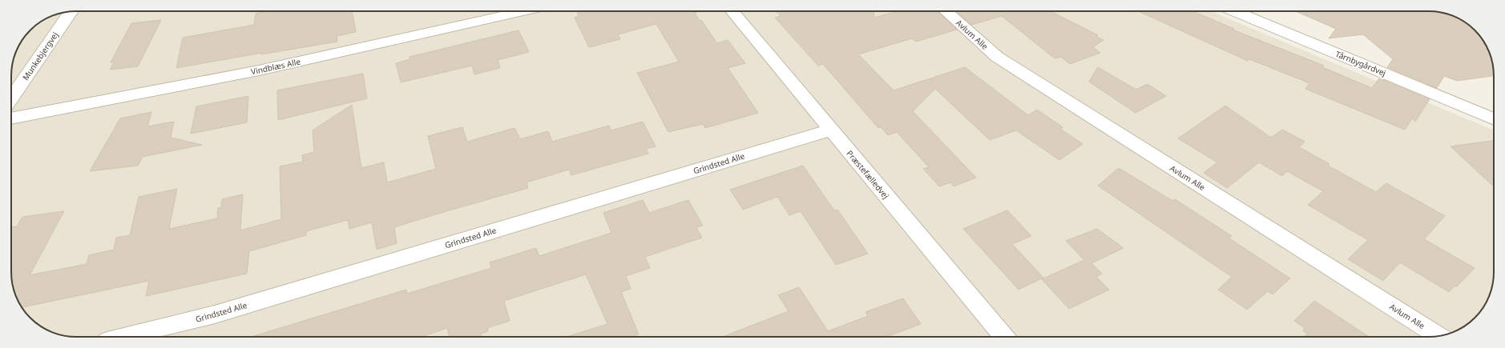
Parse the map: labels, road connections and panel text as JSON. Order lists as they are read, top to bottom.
{
  "streets": {
    "street": [
      "Avlum Alle",
      "Munkebjergvej",
      "Tårnbygårdvej",
      "Vindblæs Alle",
      "Grindsted Alle",
      "Præstefælledvej"
    ]
  },
  "crossings": [
    ["Grindsted Alle", "Præstefælledvej"]
  ]
}
